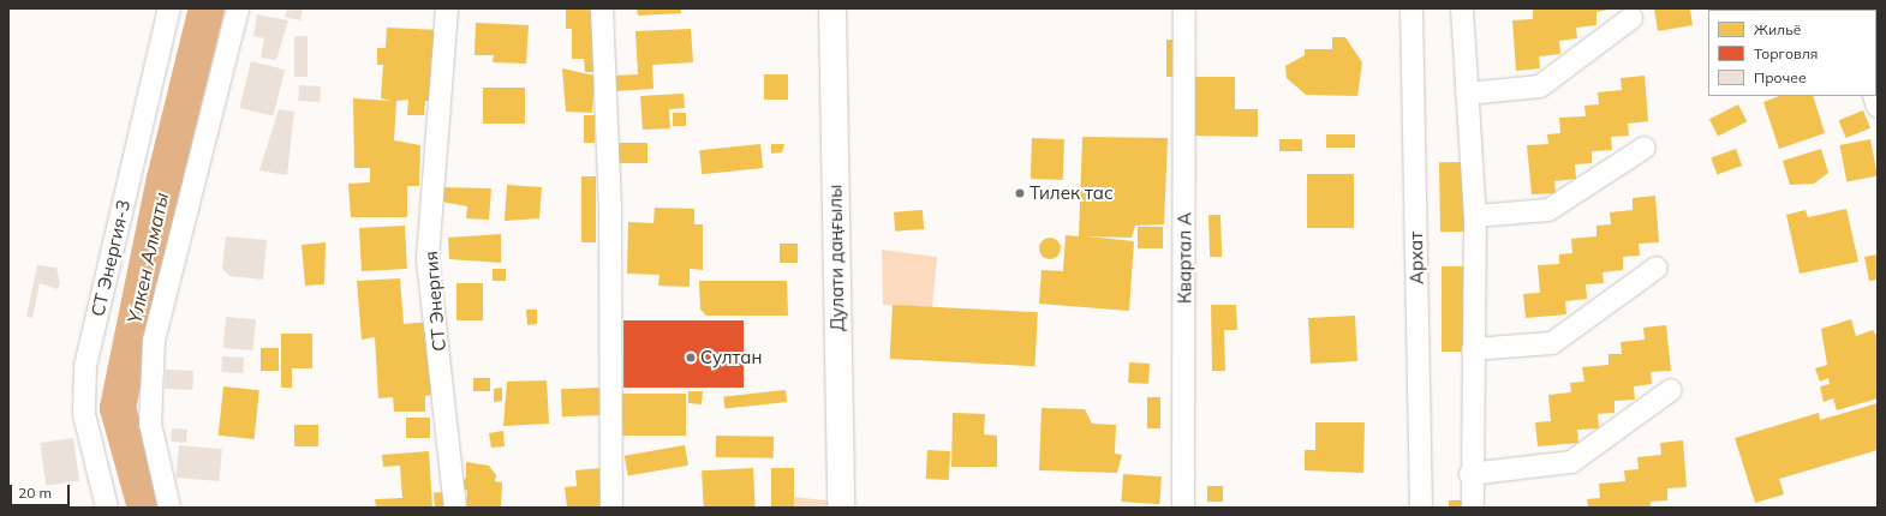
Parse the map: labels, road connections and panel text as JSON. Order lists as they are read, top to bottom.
{
  "streets": {
    "main road": ["Дулати даңғылы"],
    "street": [
      "СТ Энергия-3",
      "Квартал А",
      "Архат",
      "СТ Энергия"
    ]
  },
  "water": ["Үлкен Алматы"],
  "places": ["Тилек тас", "Султан"],
  "legend": ["Жильё", "Торговля", "Прочее"],
  "scale_bar": "20 m"
}
